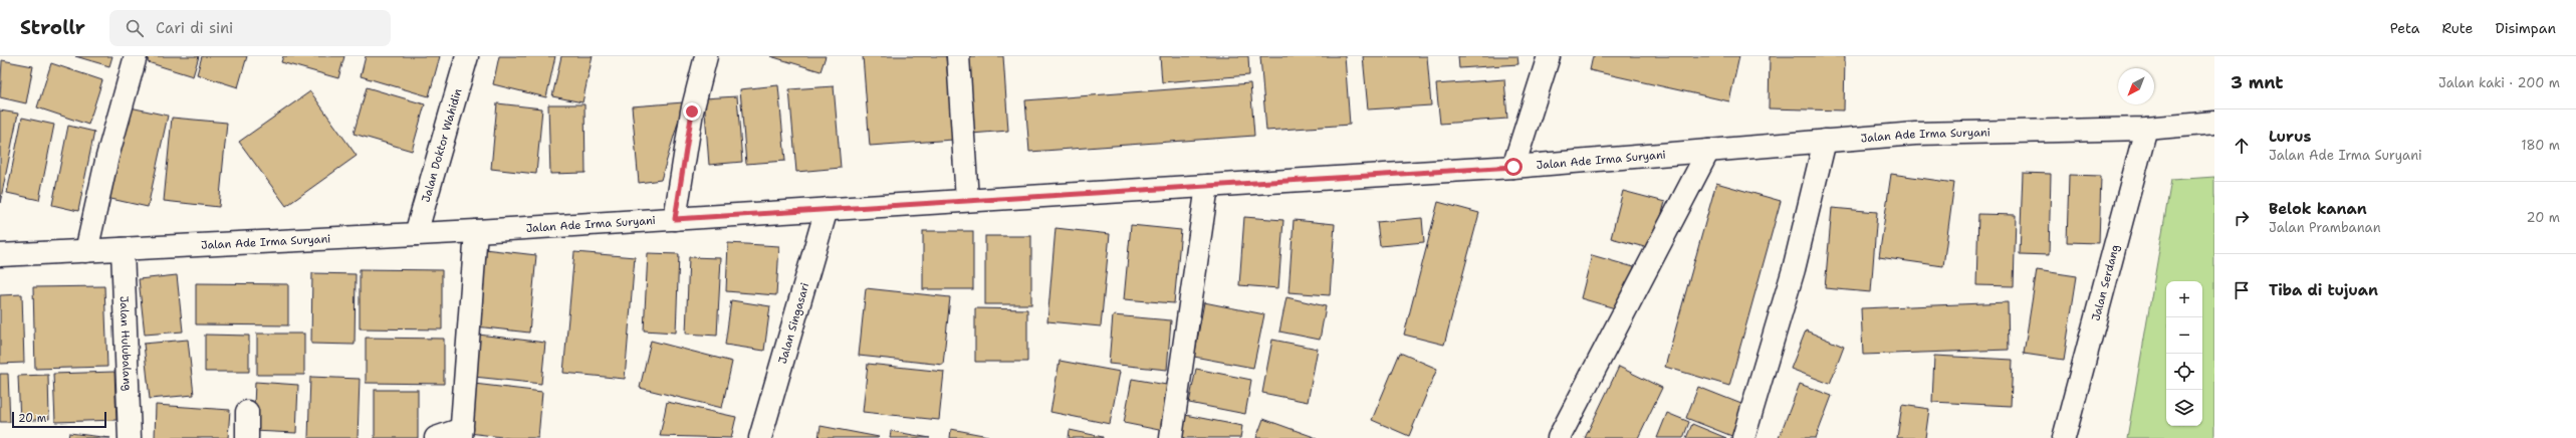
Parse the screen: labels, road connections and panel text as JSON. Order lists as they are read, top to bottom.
{
  "streets": {
    "street": [
      "Jalan Ade Irma Suryani",
      "Jalan Doktor Wahidin",
      "Jalan Serdang",
      "Jalan Singasari",
      "Jalan Hulubalang"
    ]
  },
  "crossings": [
    ["Jalan Ade Irma Suryani", "Jalan Doktor Wahidin"],
    ["Jalan Ade Irma Suryani", "Jalan Serdang"],
    ["Jalan Ade Irma Suryani", "Jalan Singasari"],
    ["Jalan Ade Irma Suryani", "Jalan Hulubalang"]
  ],
  "scale_bar": "20 m",
  "north": "bottom left",
  "page": {
    "header": "Strollr",
    "search": "Cari di sini",
    "nav": ["Peta", "Rute", "Disimpan"],
    "heading": ["3 mnt", "Jalan kaki · 200 m"],
    "list": [
      ["Lurus", "Jalan Ade Irma Suryani", "180 m"],
      ["Belok kanan", "Jalan Prambanan", "20 m"],
      "Tiba di tujuan"
    ],
    "map_buttons": ["+", "−"],
    "scale": "20 m"
  }
}
